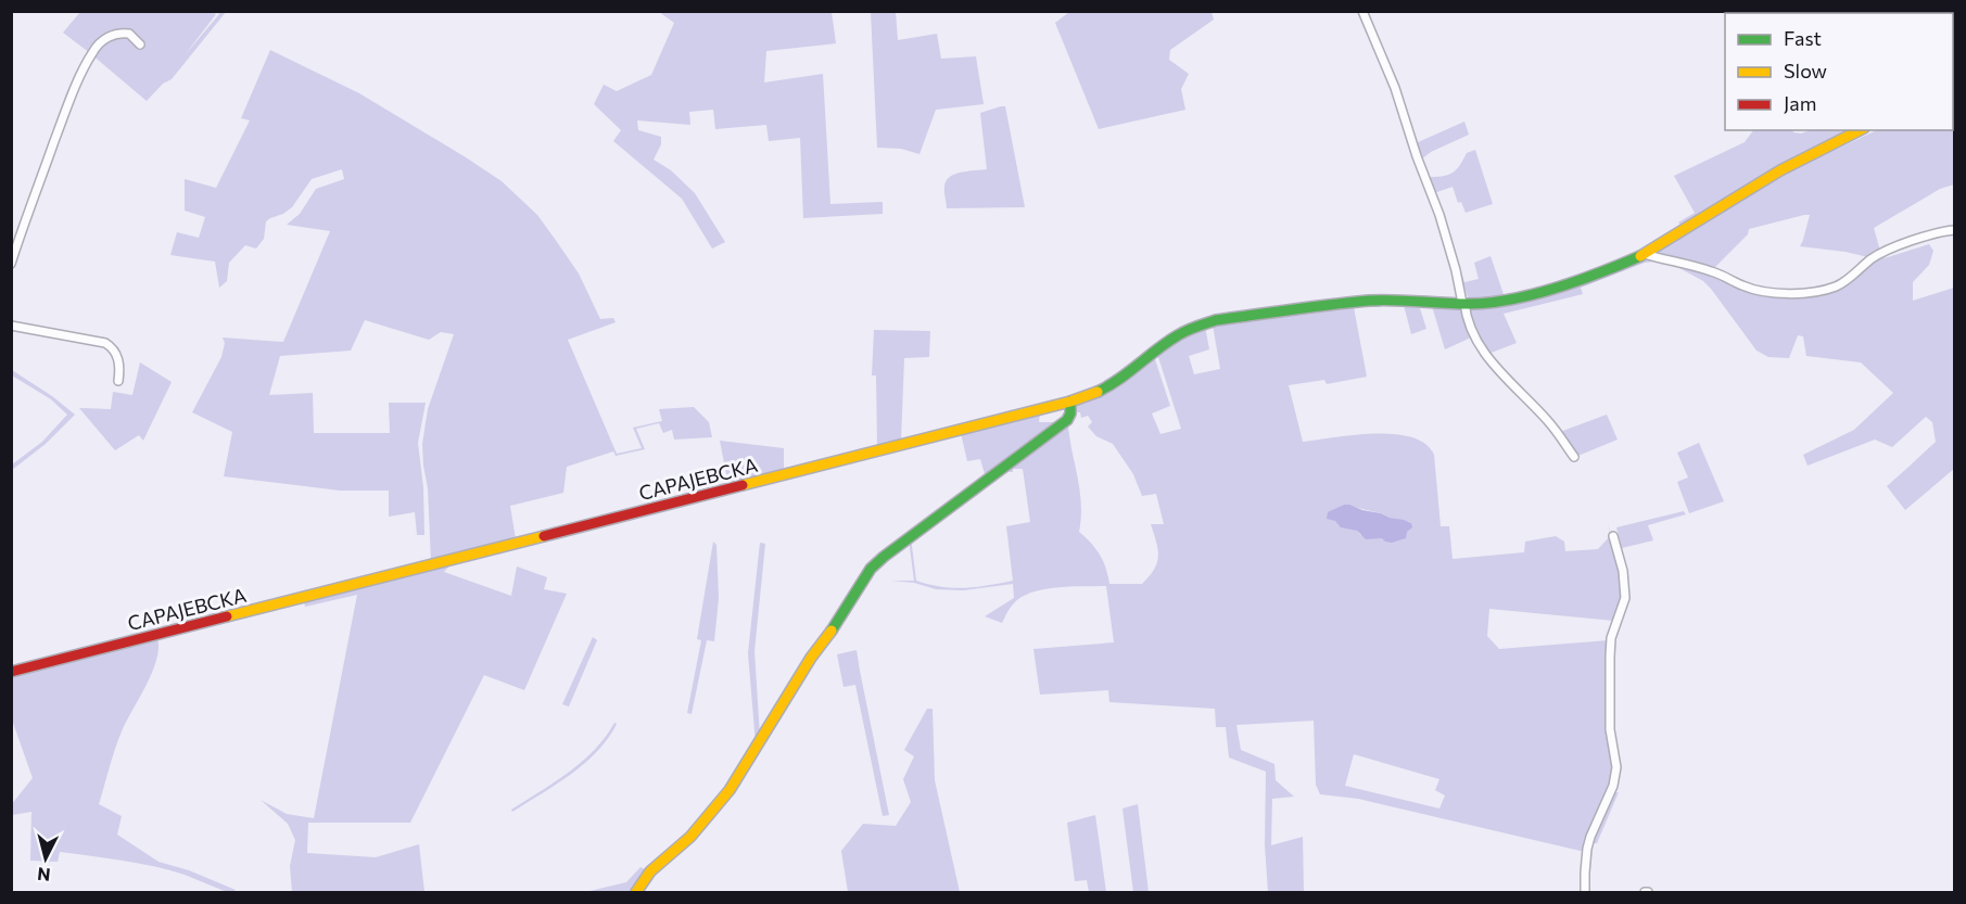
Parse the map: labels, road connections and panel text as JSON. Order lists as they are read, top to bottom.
{
  "streets": {
    "main road": ["САРАЈЕВСКА"]
  },
  "legend": ["Fast", "Slow", "Jam"],
  "north": "bottom"
}
